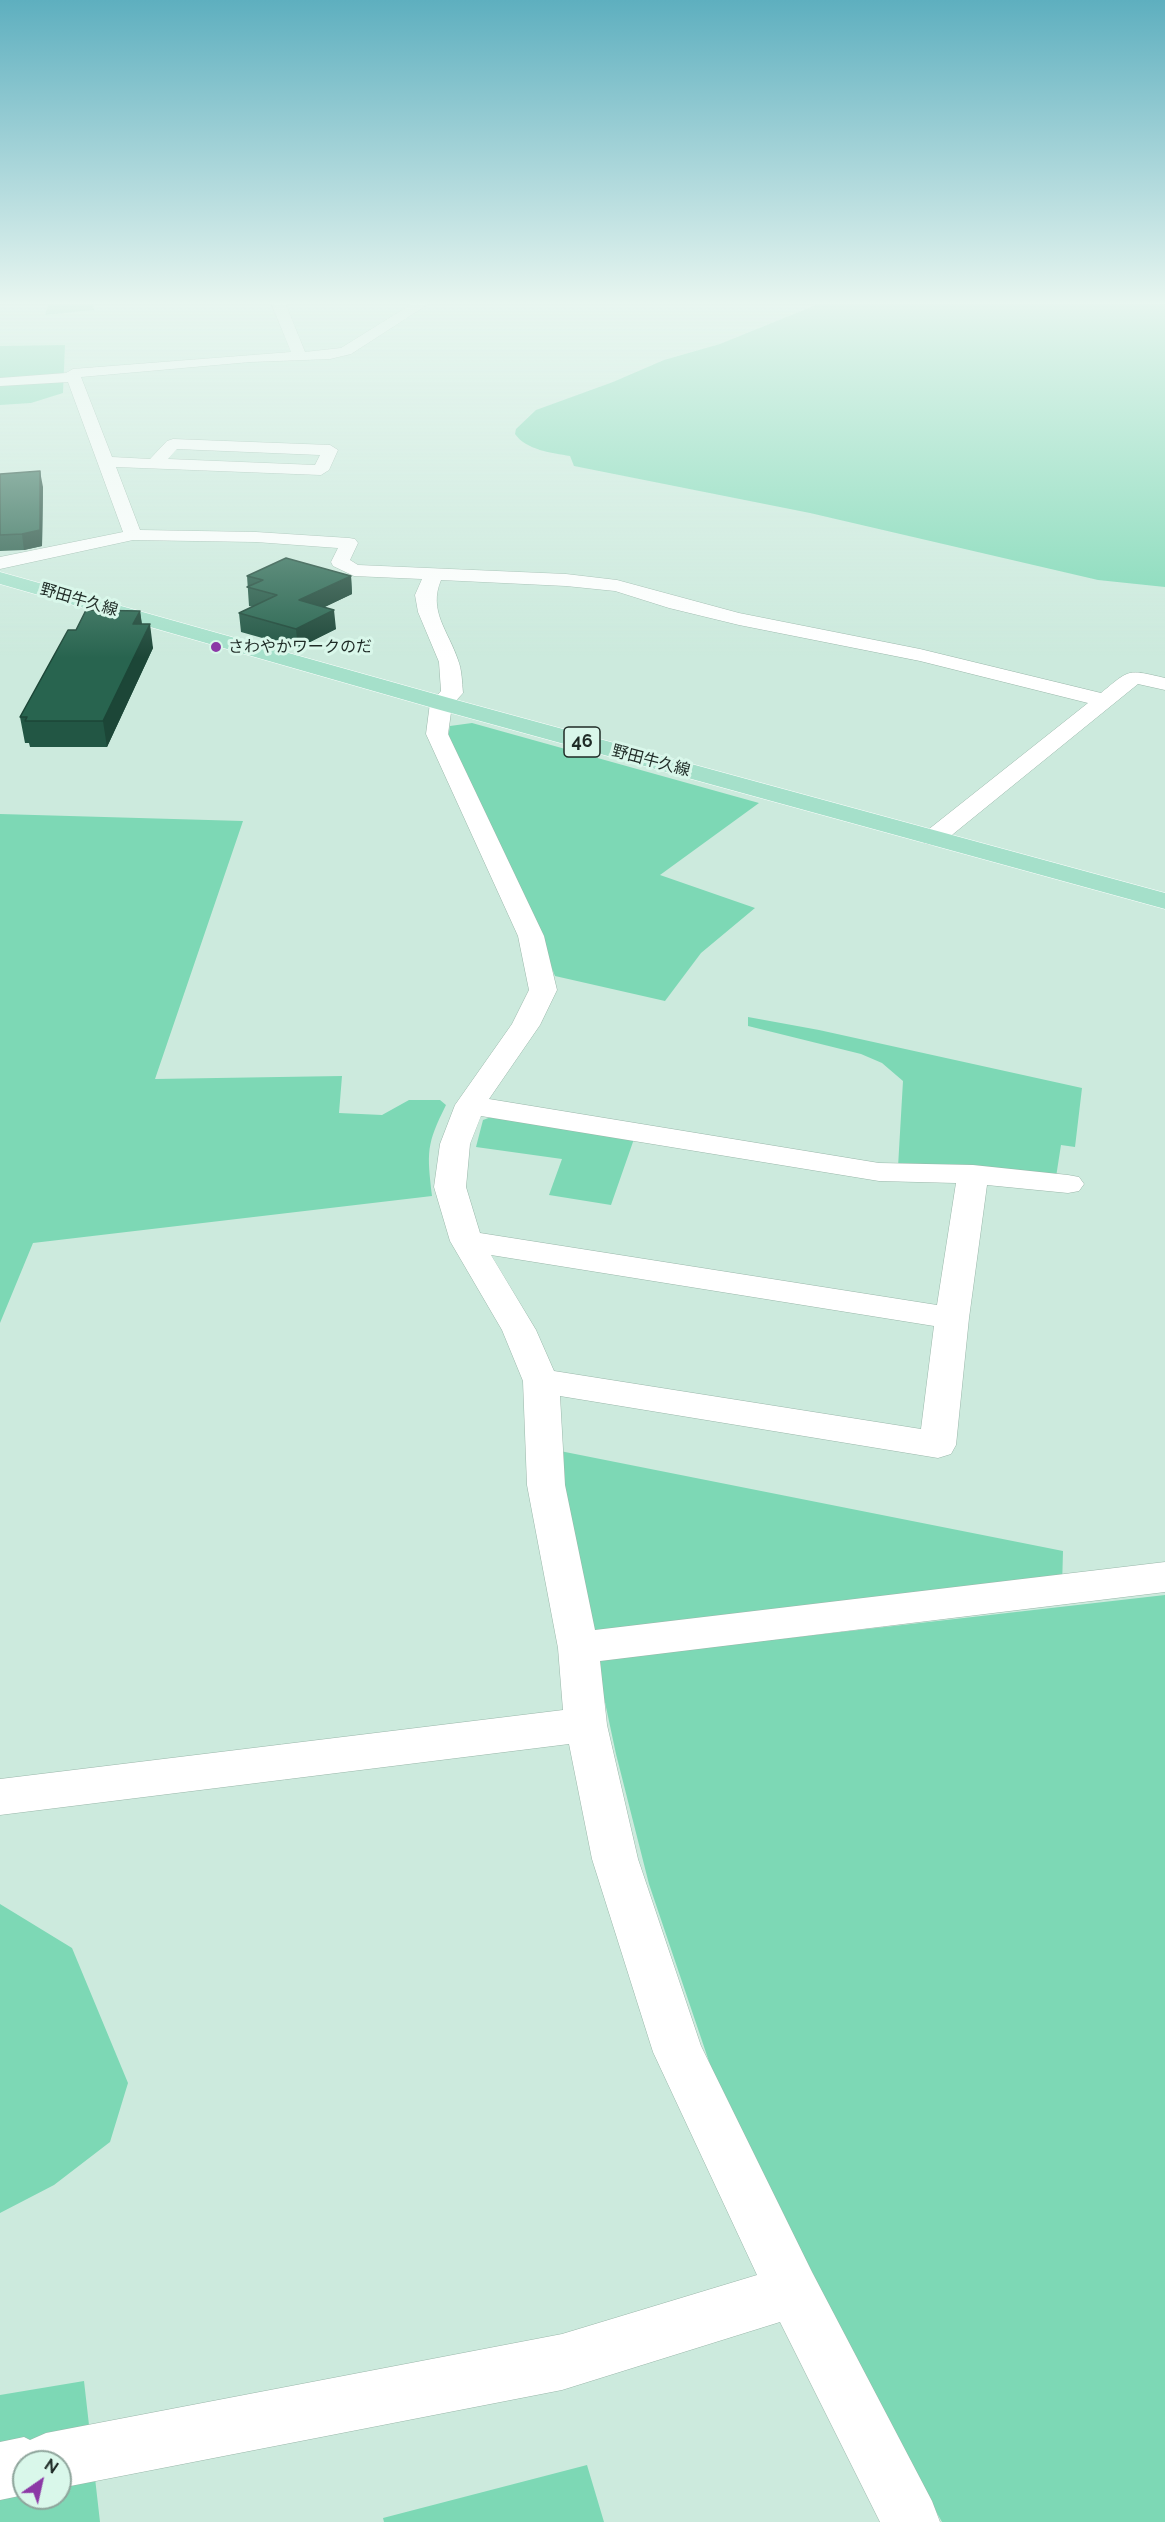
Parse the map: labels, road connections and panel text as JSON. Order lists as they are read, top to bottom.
{
  "streets": {
    "main road": ["野田牛久線", "46"]
  },
  "places": ["さわやかワークのだ"],
  "north": "top right"
}
